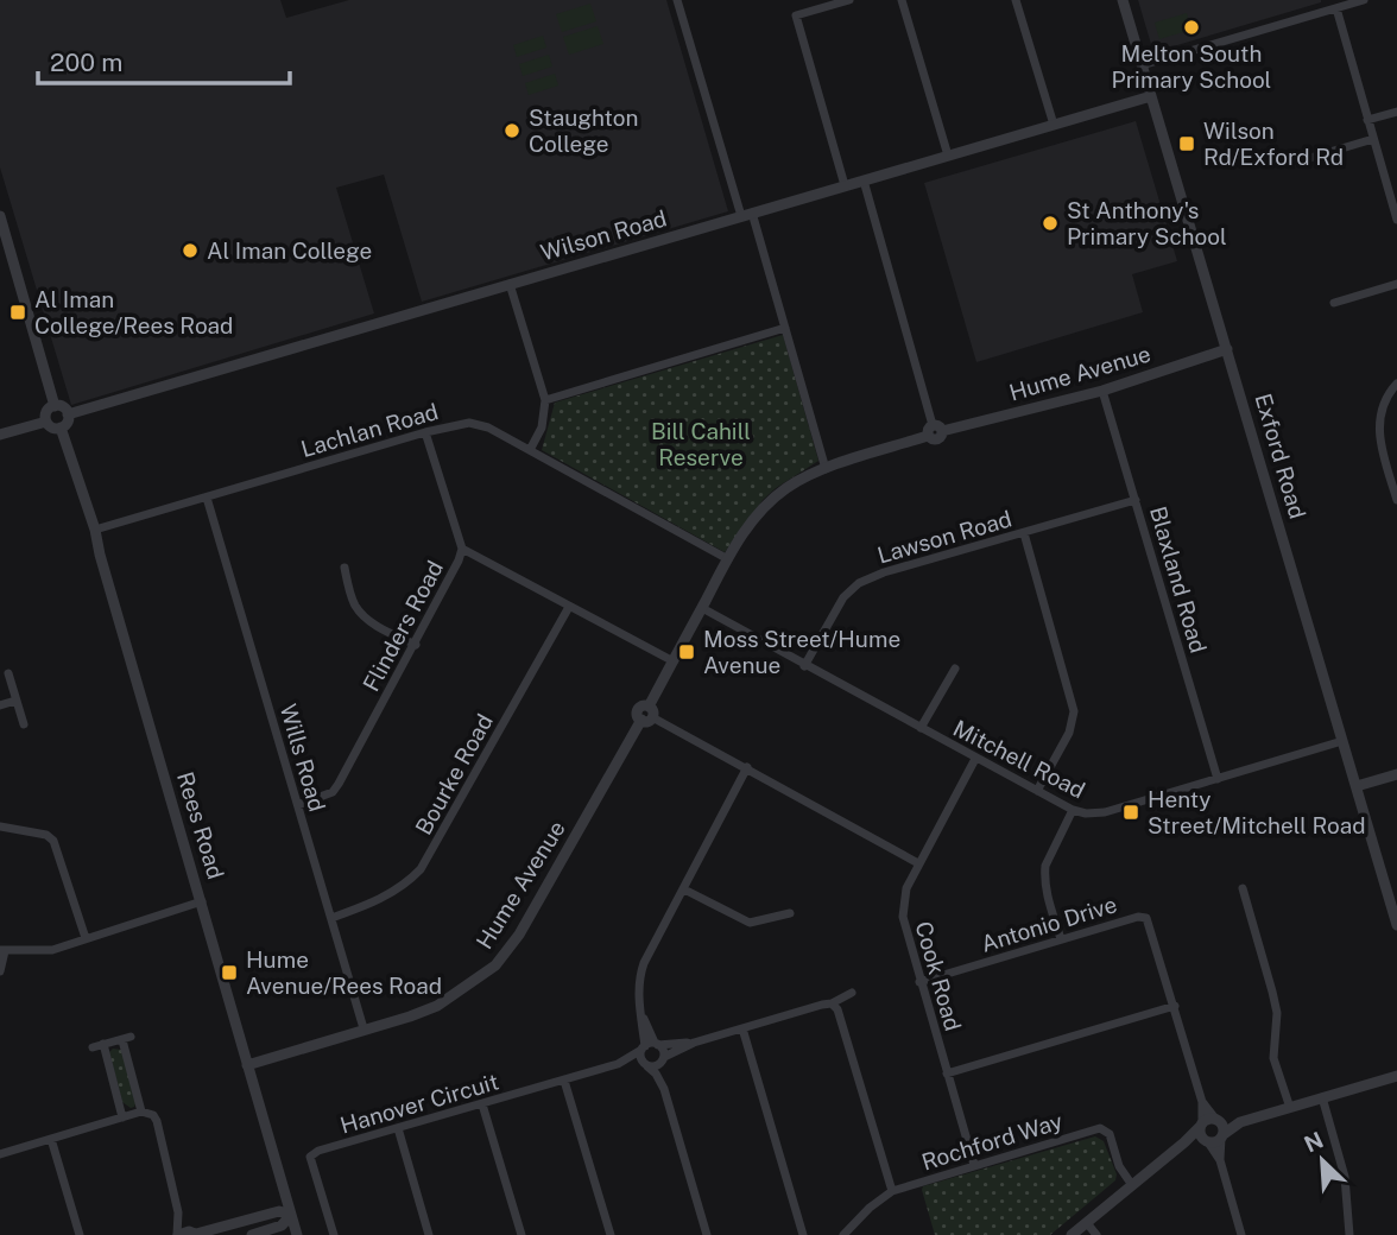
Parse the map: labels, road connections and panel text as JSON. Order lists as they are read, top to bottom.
{
  "streets": {
    "street": [
      "Wilson Road",
      "Hume Avenue",
      "Lachlan Road",
      "Exford Road",
      "Lawson Road",
      "Blaxland Road",
      "Flinders Road",
      "Wills Road",
      "Mitchell Road",
      "Bourke Road",
      "Rees Road",
      "Antonio Drive",
      "Cook Road",
      "Hanover Circuit",
      "Rochford Way"
    ]
  },
  "crossings": [
    ["Wilson Road", "Exford Road"],
    ["Wilson Road", "Rees Road"],
    ["Hume Avenue", "Lachlan Road"],
    ["Hume Avenue", "Exford Road"],
    ["Hume Avenue", "Blaxland Road"],
    ["Hume Avenue", "Wills Road"],
    ["Hume Avenue", "Mitchell Road"],
    ["Hume Avenue", "Rees Road"],
    ["Lachlan Road", "Flinders Road"],
    ["Lachlan Road", "Wills Road"],
    ["Lachlan Road", "Rees Road"],
    ["Exford Road", "Mitchell Road"],
    ["Lawson Road", "Blaxland Road"],
    ["Lawson Road", "Mitchell Road"],
    ["Blaxland Road", "Mitchell Road"],
    ["Flinders Road", "Wills Road"],
    ["Wills Road", "Bourke Road"],
    ["Mitchell Road", "Cook Road"],
    ["Antonio Drive", "Cook Road"],
    ["Cook Road", "Rochford Way"]
  ],
  "parks": ["Bill Cahill Reserve"],
  "places": {
    "other": [
      "Melton South Primary School",
      "Staughton College",
      "St Anthony's Primary School",
      "Al Iman College"
    ],
    "transit": [
      "Wilson Rd/Exford Rd",
      "Al Iman College/Rees Road",
      "Moss Street/Hume Avenue",
      "Henty Street/Mitchell Road",
      "Hume Avenue/Rees Road"
    ]
  },
  "scale_bar": "200 m",
  "north": "top left"
}
